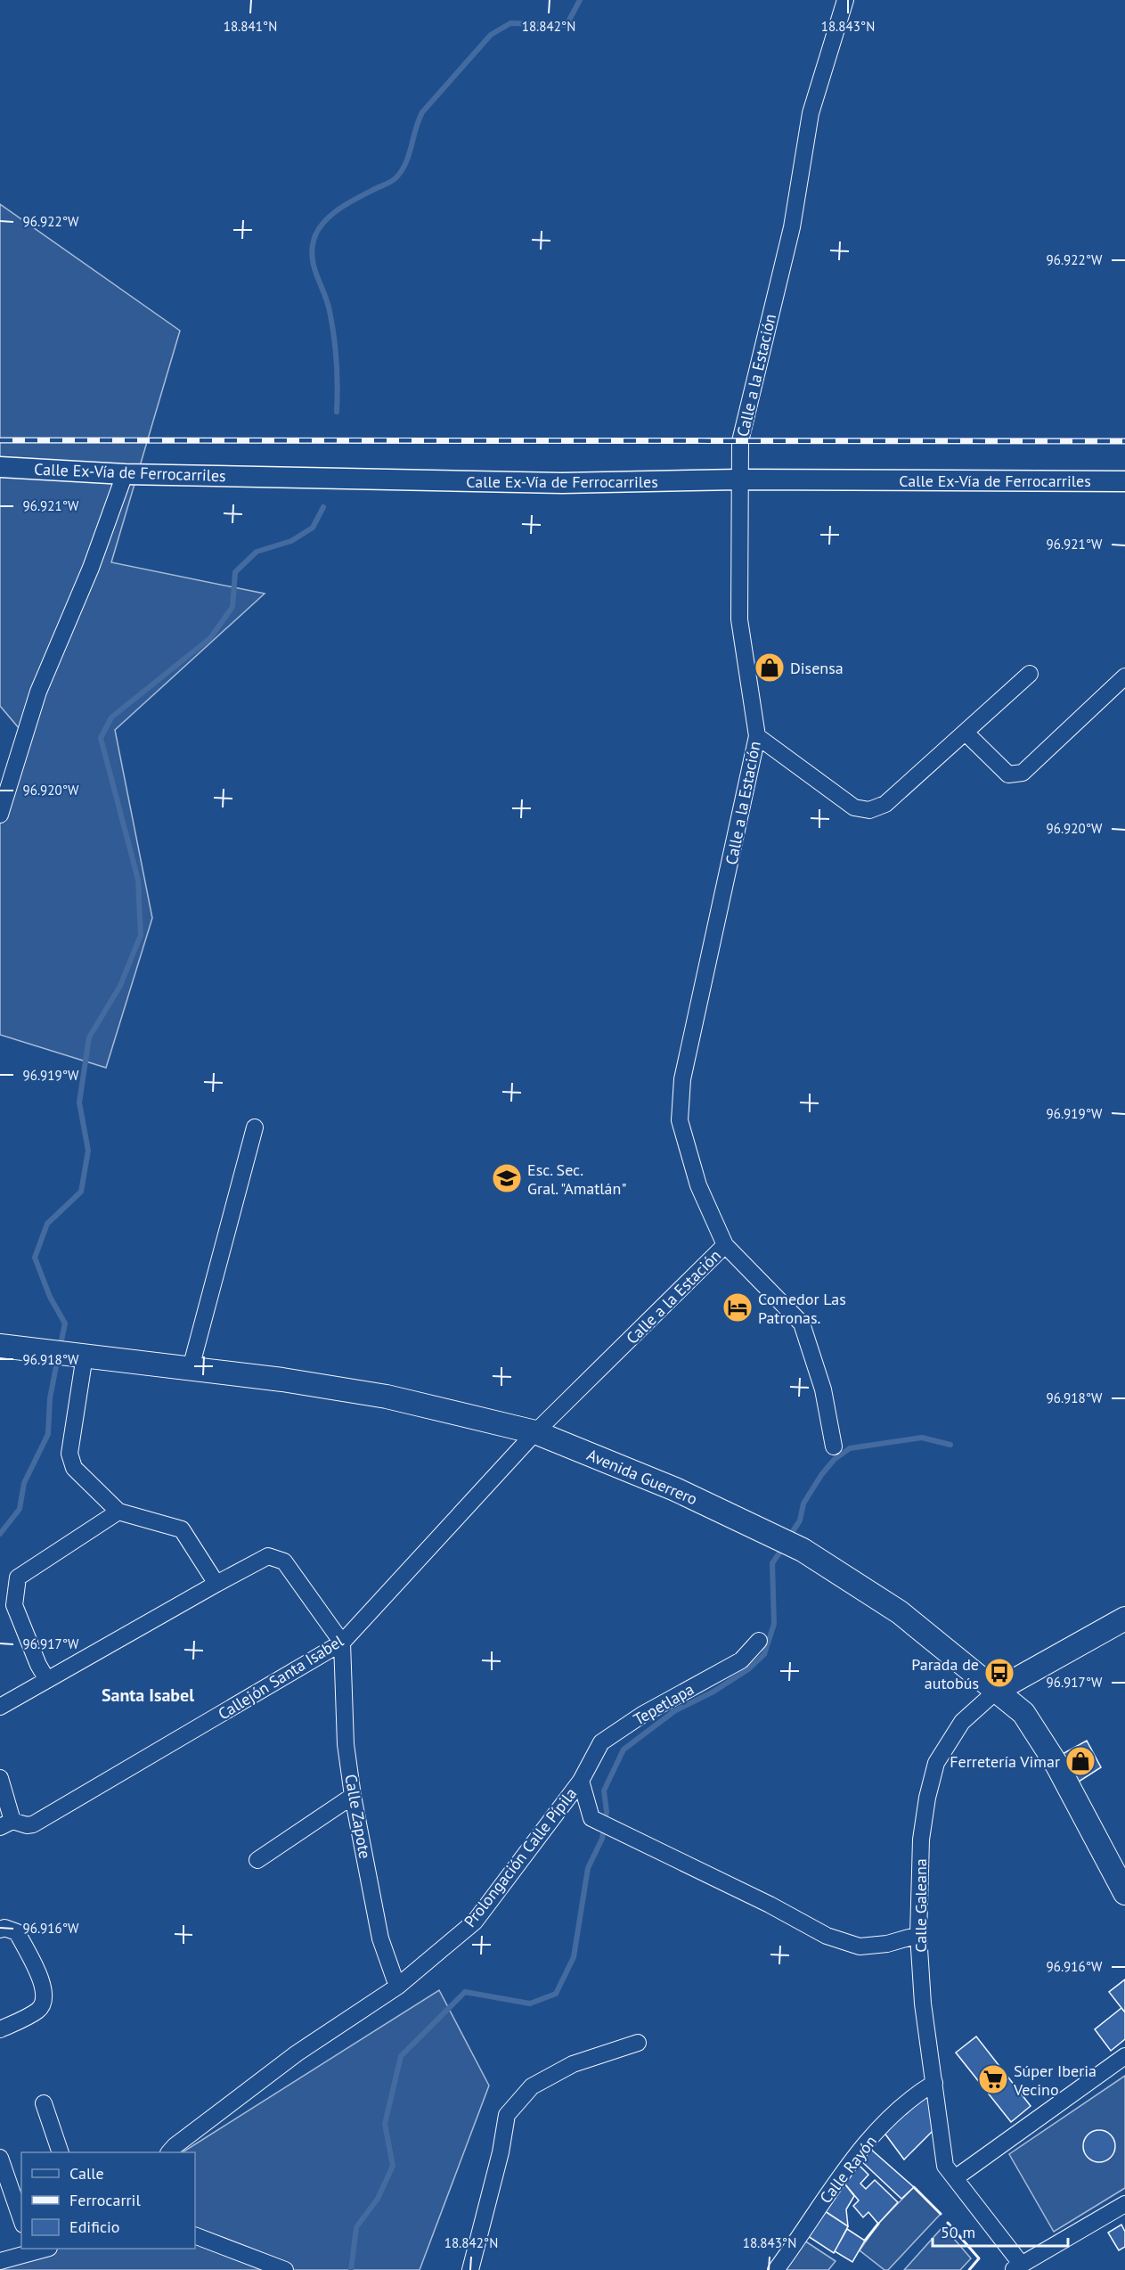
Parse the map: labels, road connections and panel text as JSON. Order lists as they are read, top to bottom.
{
  "streets": {
    "main road": ["Avenida Guerrero", "Calle Galeana"],
    "street": [
      "Calle a la Estación",
      "Calle Ex-Vía de Ferrocarriles",
      "Callejón Santa Isabel",
      "Tepetlapa",
      "Calle Zapote",
      "Prolongación Calle Pípila",
      "Calle Rayón"
    ]
  },
  "crossings": [
    ["Calle a la Estación", "Calle Ex-Vía de Ferrocarriles"],
    ["Calle a la Estación", "Avenida Guerrero"],
    ["Calle a la Estación", "Callejón Santa Isabel"],
    ["Avenida Guerrero", "Callejón Santa Isabel"],
    ["Avenida Guerrero", "Calle Galeana"],
    ["Callejón Santa Isabel", "Calle Zapote"],
    ["Tepetlapa", "Prolongación Calle Pípila"],
    ["Calle Zapote", "Prolongación Calle Pípila"],
    ["Prolongación Calle Pípila", "Calle Galeana"],
    ["Calle Galeana", "Calle Rayón"]
  ],
  "districts": ["Santa Isabel"],
  "places": {
    "shop": ["Disensa", "Ferretería Vimar"],
    "school or university": ["Esc. Sec. Gral. \"Amatlán\""],
    "hotel": ["Comedor Las Patronas."],
    "bus stop": ["Parada de autobús"],
    "supermarket": ["Súper Iberia Vecino"]
  },
  "legend": ["Calle", "Ferrocarril", "Edificio"],
  "scale_bar": "50 m",
  "coordinates": [
    "18.841°N",
    "18.842°N",
    "18.843°N",
    "96.922°W",
    "96.921°W",
    "96.920°W",
    "96.919°W",
    "96.918°W",
    "96.917°W",
    "96.916°W"
  ]
}
